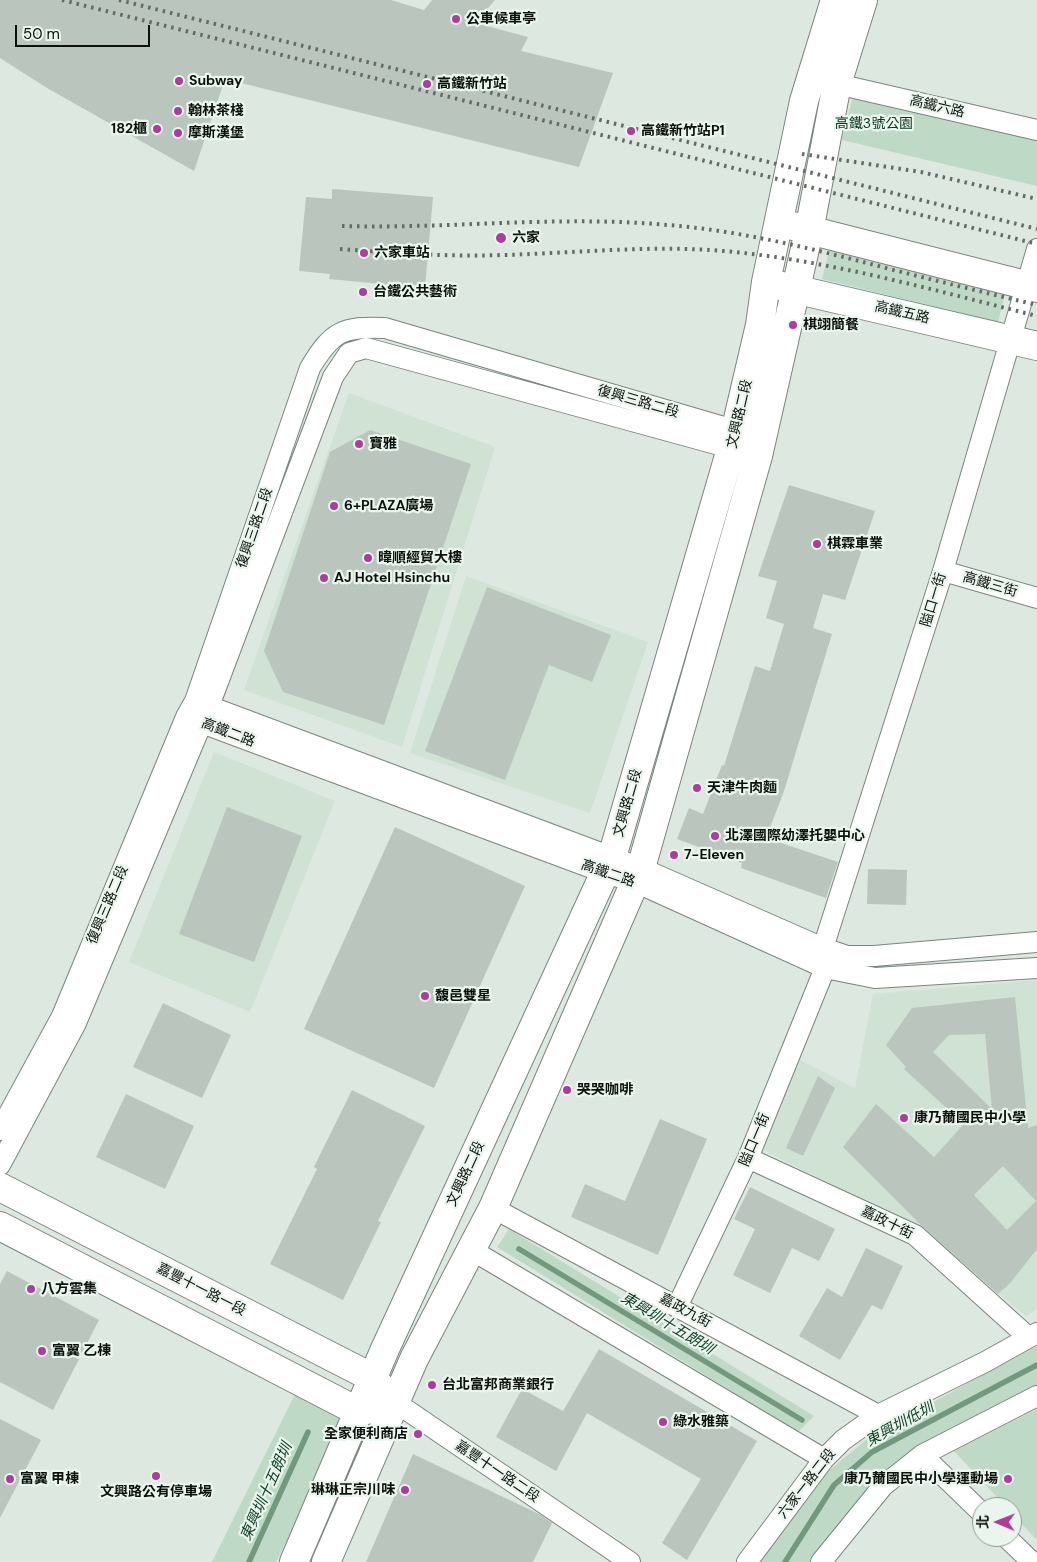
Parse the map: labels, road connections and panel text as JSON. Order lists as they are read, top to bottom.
{
  "streets": {
    "street": [
      "高鐵六路",
      "高鐵五路",
      "復興三路二段",
      "文興路二段",
      "高鐵三街",
      "隘口一街",
      "高鐵二路",
      "嘉政十街",
      "嘉豐十一路一段",
      "嘉政九街",
      "嘉豐十一路二段",
      "六家一路二段"
    ]
  },
  "crossings": [
    ["高鐵六路", "文興路二段"],
    ["高鐵五路", "文興路二段"],
    ["高鐵五路", "隘口一街"],
    ["復興三路二段", "文興路二段"],
    ["復興三路二段", "高鐵二路"],
    ["文興路二段", "高鐵二路"],
    ["文興路二段", "嘉豐十一路一段"],
    ["文興路二段", "嘉政九街"],
    ["文興路二段", "嘉豐十一路二段"],
    ["高鐵三街", "隘口一街"],
    ["隘口一街", "高鐵二路"],
    ["隘口一街", "嘉政十街"],
    ["隘口一街", "嘉政九街"],
    ["嘉政十街", "六家一路二段"],
    ["嘉豐十一路一段", "嘉豐十一路二段"],
    ["嘉政九街", "六家一路二段"]
  ],
  "water": ["東興圳十五朗圳", "東興圳低圳"],
  "parks": ["高鐵3號公園"],
  "places": [
    "公車候車亭",
    "Subway",
    "高鐵新竹站",
    "翰林茶棧",
    "182櫃",
    "高鐵新竹站P1",
    "摩斯漢堡",
    "六家",
    "六家車站",
    "台鐵公共藝術",
    "棋翊簡餐",
    "寶雅",
    "6+PLAZA廣場",
    "棋霖車業",
    "暐順經貿大樓",
    "AJ Hotel Hsinchu",
    "天津牛肉麵",
    "北澤國際幼澤托嬰中心",
    "7-Eleven",
    "馥邑雙星",
    "哭哭咖啡",
    "康乃薾國民中小學",
    "八方雲集",
    "富翼 乙棟",
    "台北富邦商業銀行",
    "綠水雅築",
    "全家便利商店",
    "文興路公有停車場",
    "富翼 甲棟",
    "康乃薾國民中小學運動場",
    "琳琳正宗川味"
  ],
  "scale_bar": "50 m",
  "north": "left"
}
